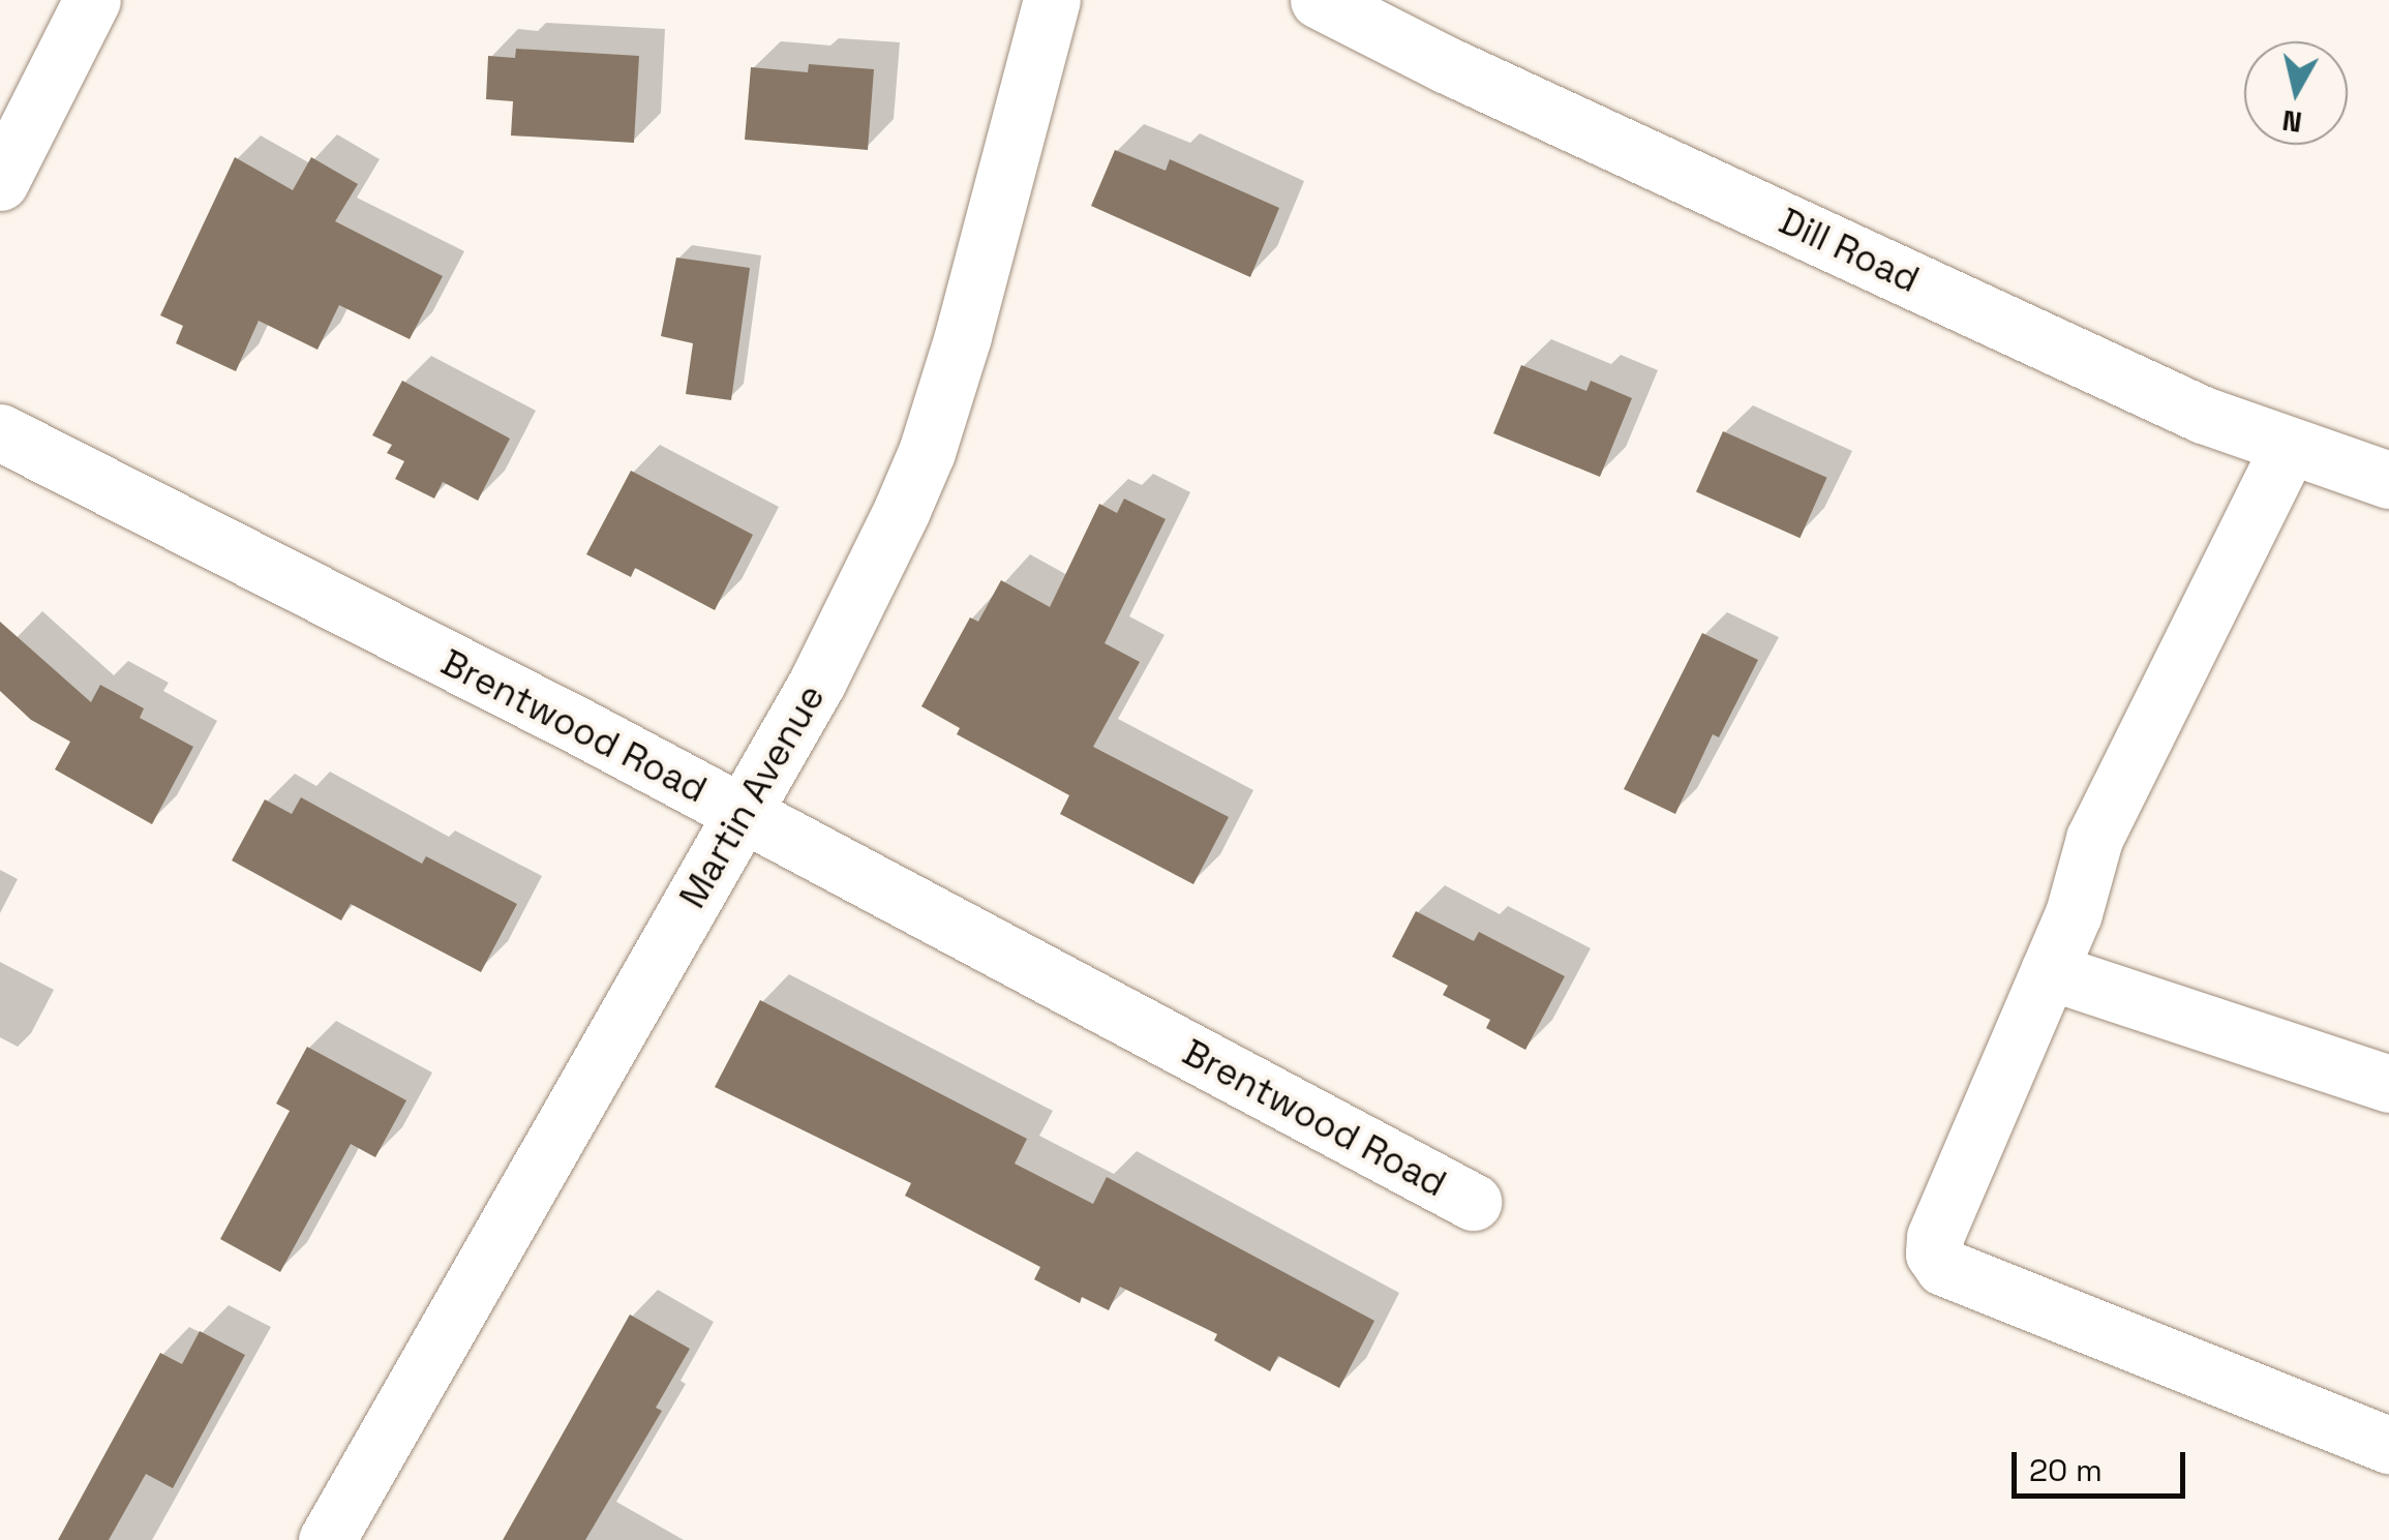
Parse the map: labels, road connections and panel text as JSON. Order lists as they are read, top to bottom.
{
  "streets": {
    "street": ["Dill Road", "Brentwood Road", "Martin Avenue"]
  },
  "crossings": [
    ["Brentwood Road", "Martin Avenue"]
  ],
  "scale_bar": "20 m",
  "north": "bottom"
}
